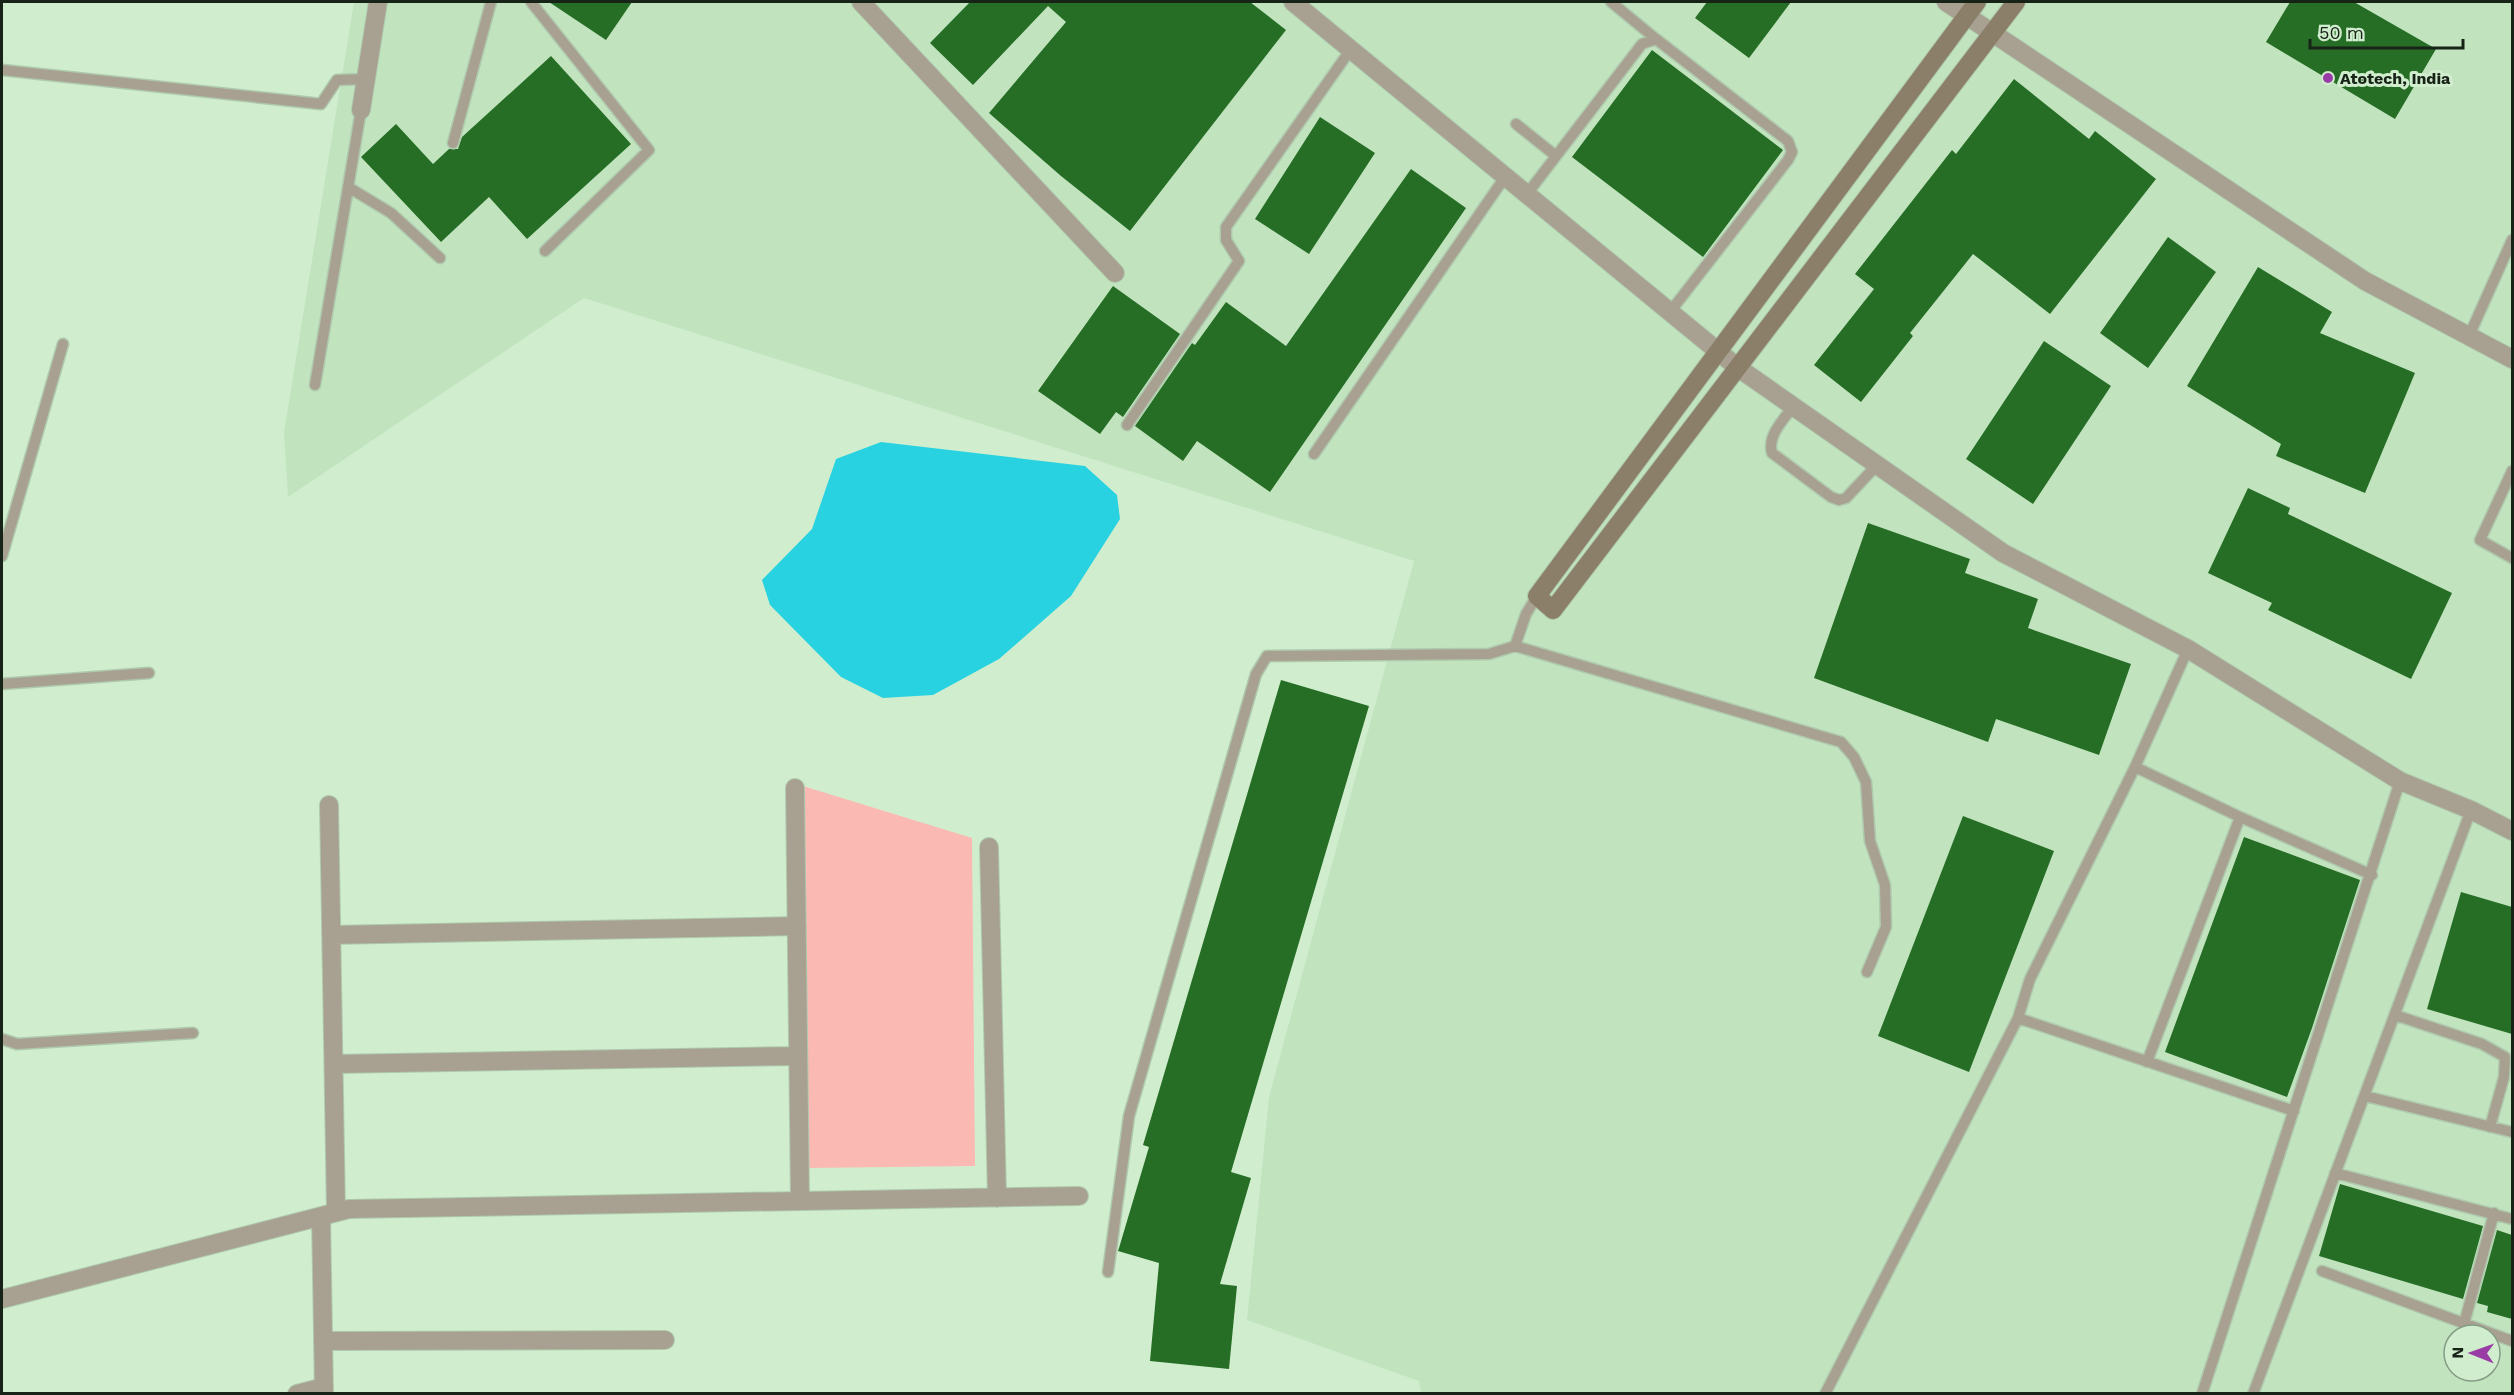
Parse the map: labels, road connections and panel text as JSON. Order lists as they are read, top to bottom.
{
  "places": ["Atotech, India"],
  "scale_bar": "50 m",
  "north": "left"
}
